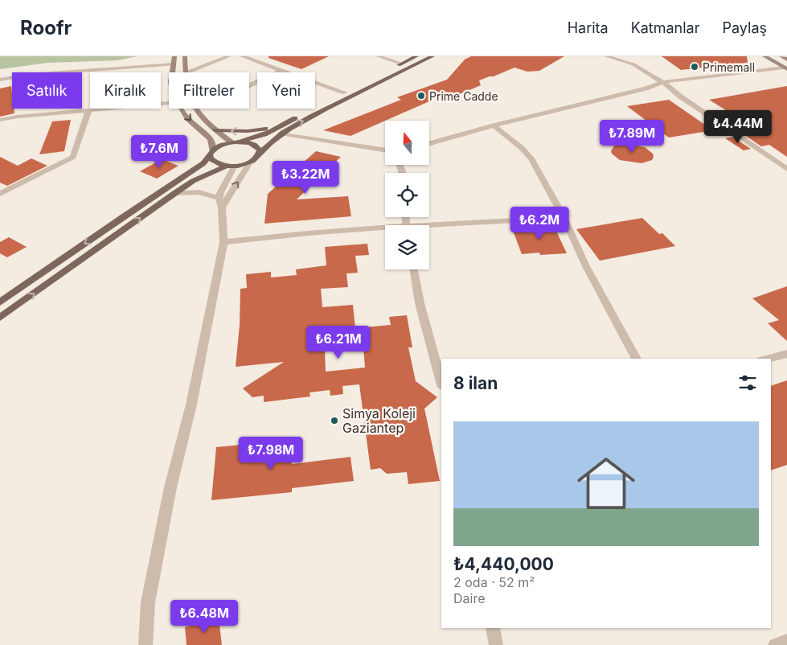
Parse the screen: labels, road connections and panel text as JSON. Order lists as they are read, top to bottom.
{
  "places": ["Primemall", "Prime Cadde", "Simya Koleji Gaziantep"],
  "north": "top",
  "page": {
    "header": "Roofr",
    "nav": ["Harita", "Katmanlar", "Paylaş"],
    "chip": [
      "Satılık",
      "Kiralık",
      "Filtreler",
      "Yeni"
    ],
    "price": [
      "₺4.44M",
      "₺7.89M",
      "₺7.6M",
      "₺3.22M",
      "₺6.2M",
      "₺6.21M",
      "₺7.98M",
      "₺6.48M"
    ],
    "heading": "8 ilan",
    "list": [
      {
        "name": "₺4,440,000",
        "note": "2 oda · 52 m² · Daire"
      }
    ]
  }
}
